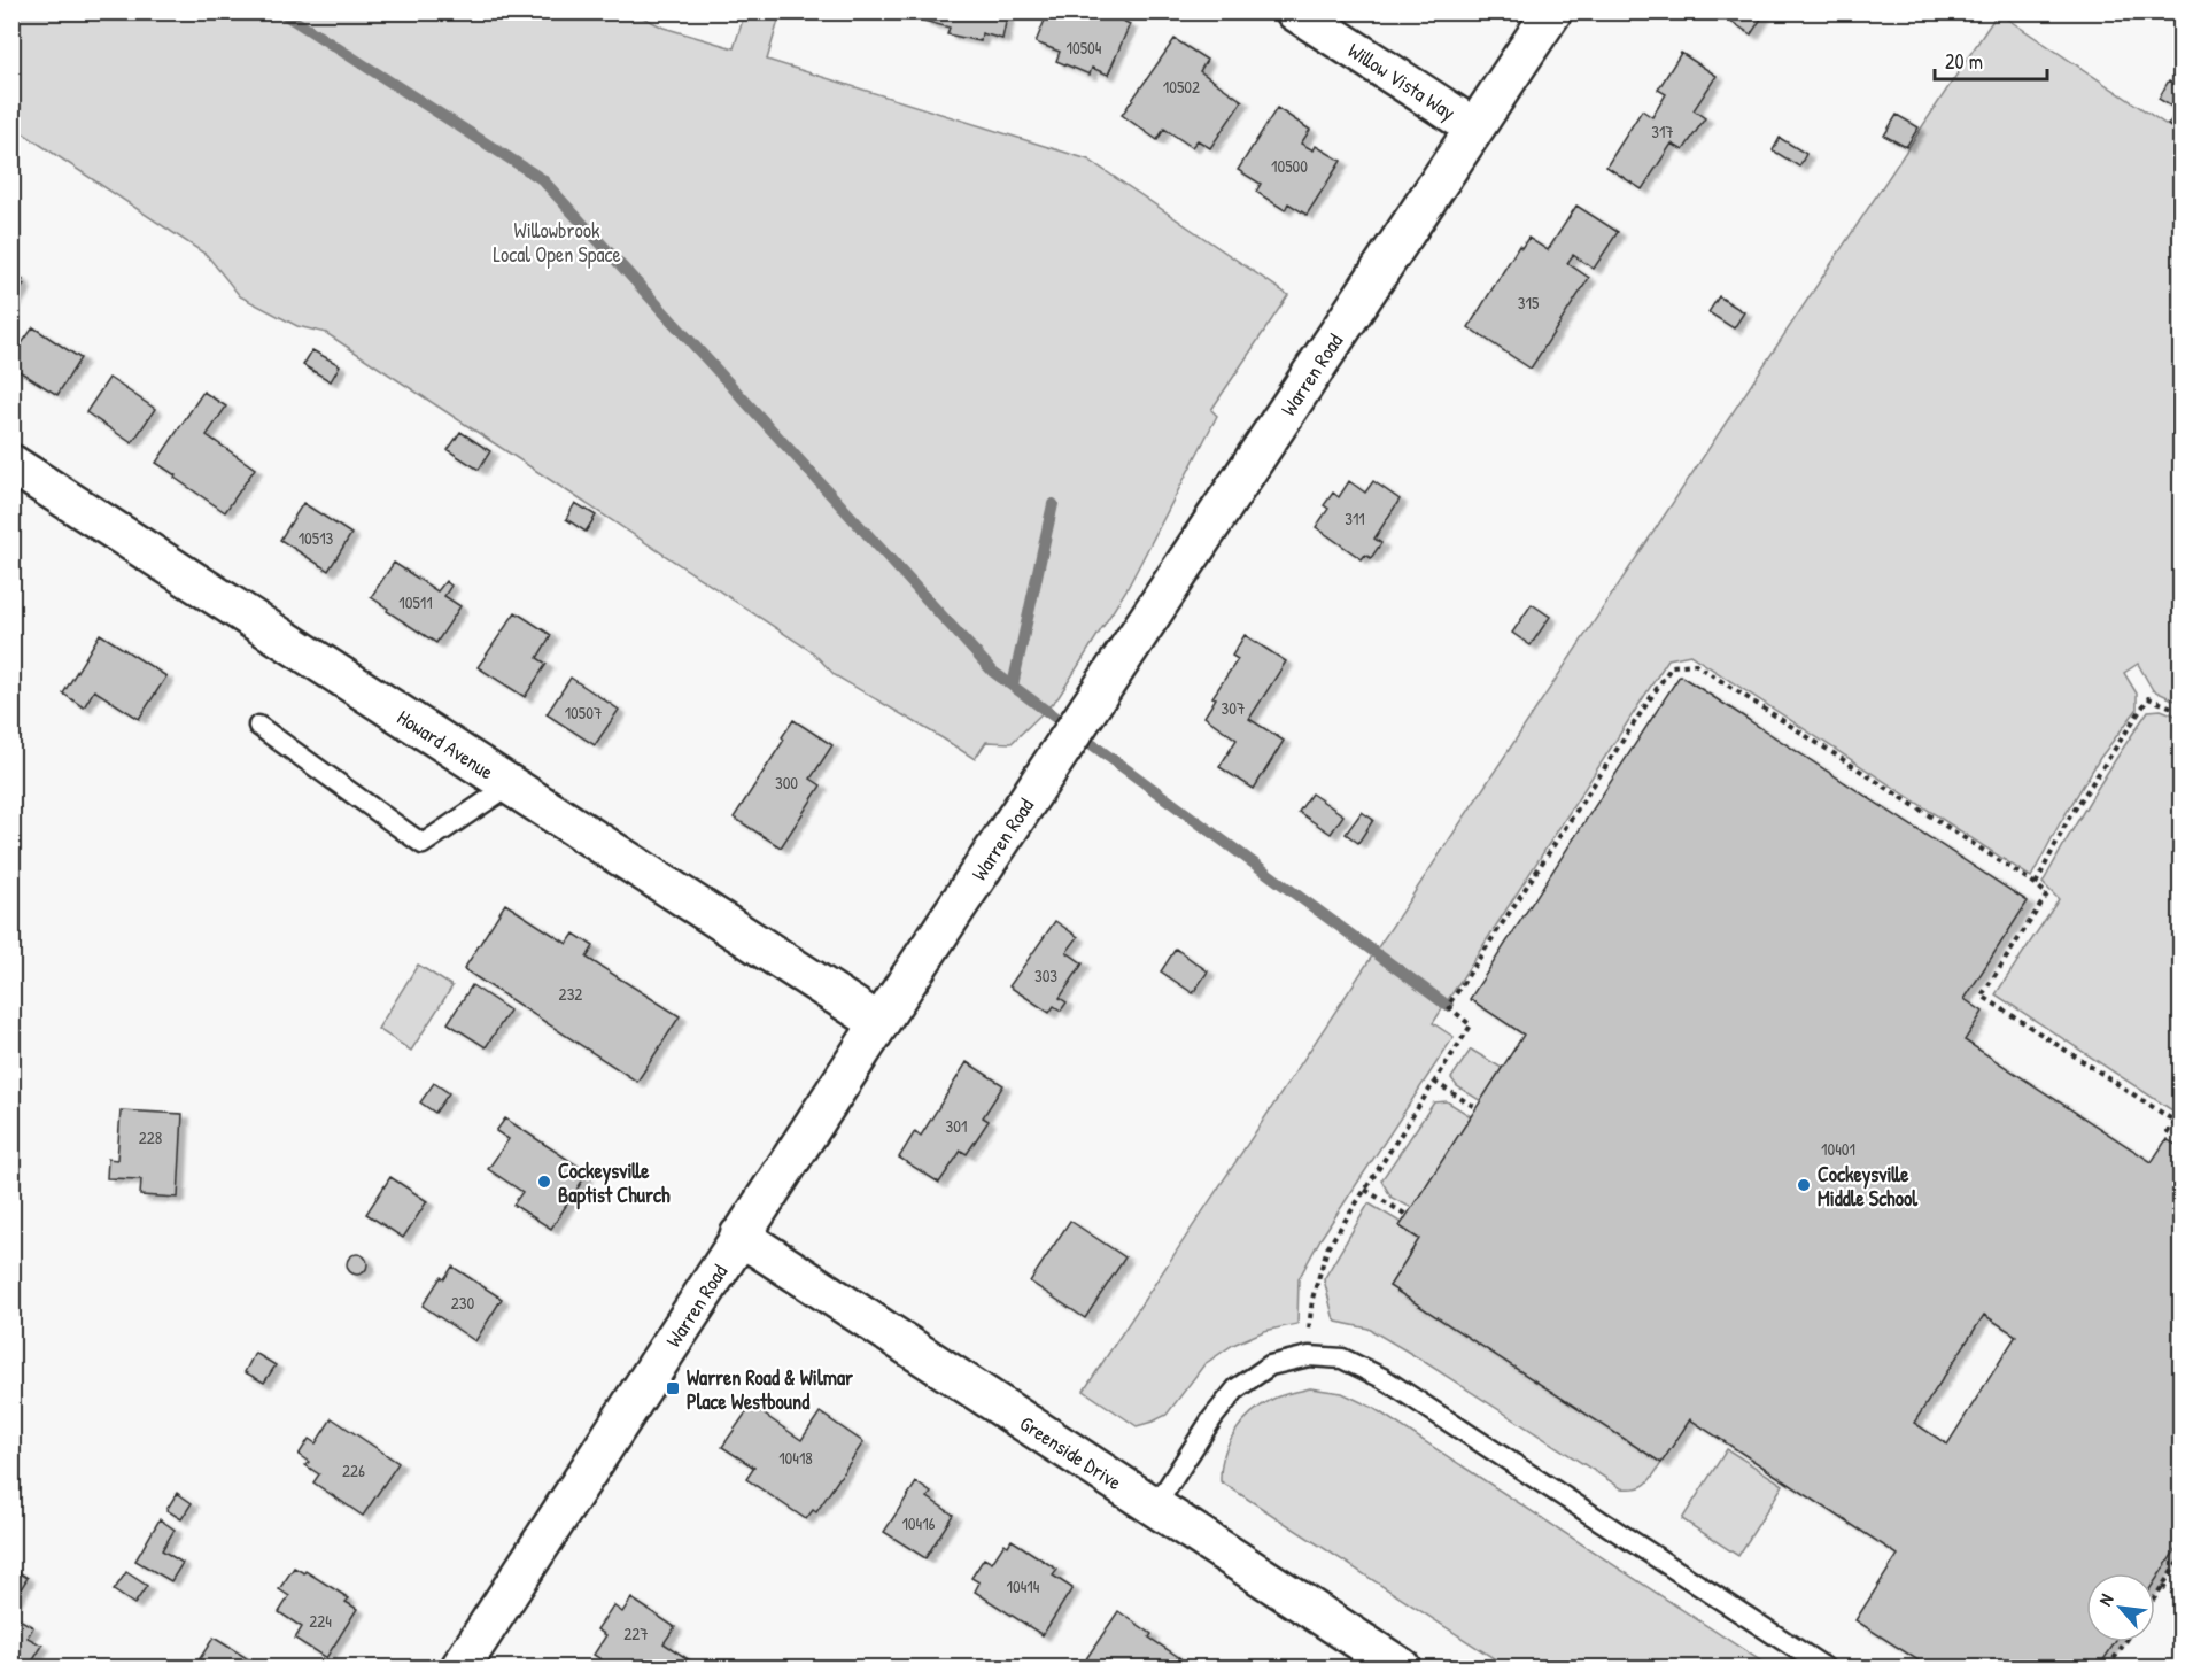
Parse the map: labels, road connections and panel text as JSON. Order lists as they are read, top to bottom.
{
  "streets": {
    "street": [
      "Willow Vista Way",
      "Warren Road",
      "Howard Avenue",
      "Greenside Drive"
    ]
  },
  "crossings": [
    ["Willow Vista Way", "Warren Road"],
    ["Warren Road", "Howard Avenue"],
    ["Warren Road", "Greenside Drive"]
  ],
  "parks": ["Willowbrook Local Open Space"],
  "places": {
    "other": ["Cockeysville Baptist Church", "Cockeysville Middle School"],
    "transit": ["Warren Road & Wilmar Place Westbound"]
  },
  "house_numbers": [
    "10504",
    "10502",
    "317",
    "10500",
    "315",
    "311",
    "10513",
    "10511",
    "307",
    "10507",
    "300",
    "303",
    "232",
    "301",
    "228",
    "10401",
    "230",
    "10418",
    "226",
    "10416",
    "10414",
    "224",
    "227"
  ],
  "scale_bar": "20 m",
  "north": "top left"
}
